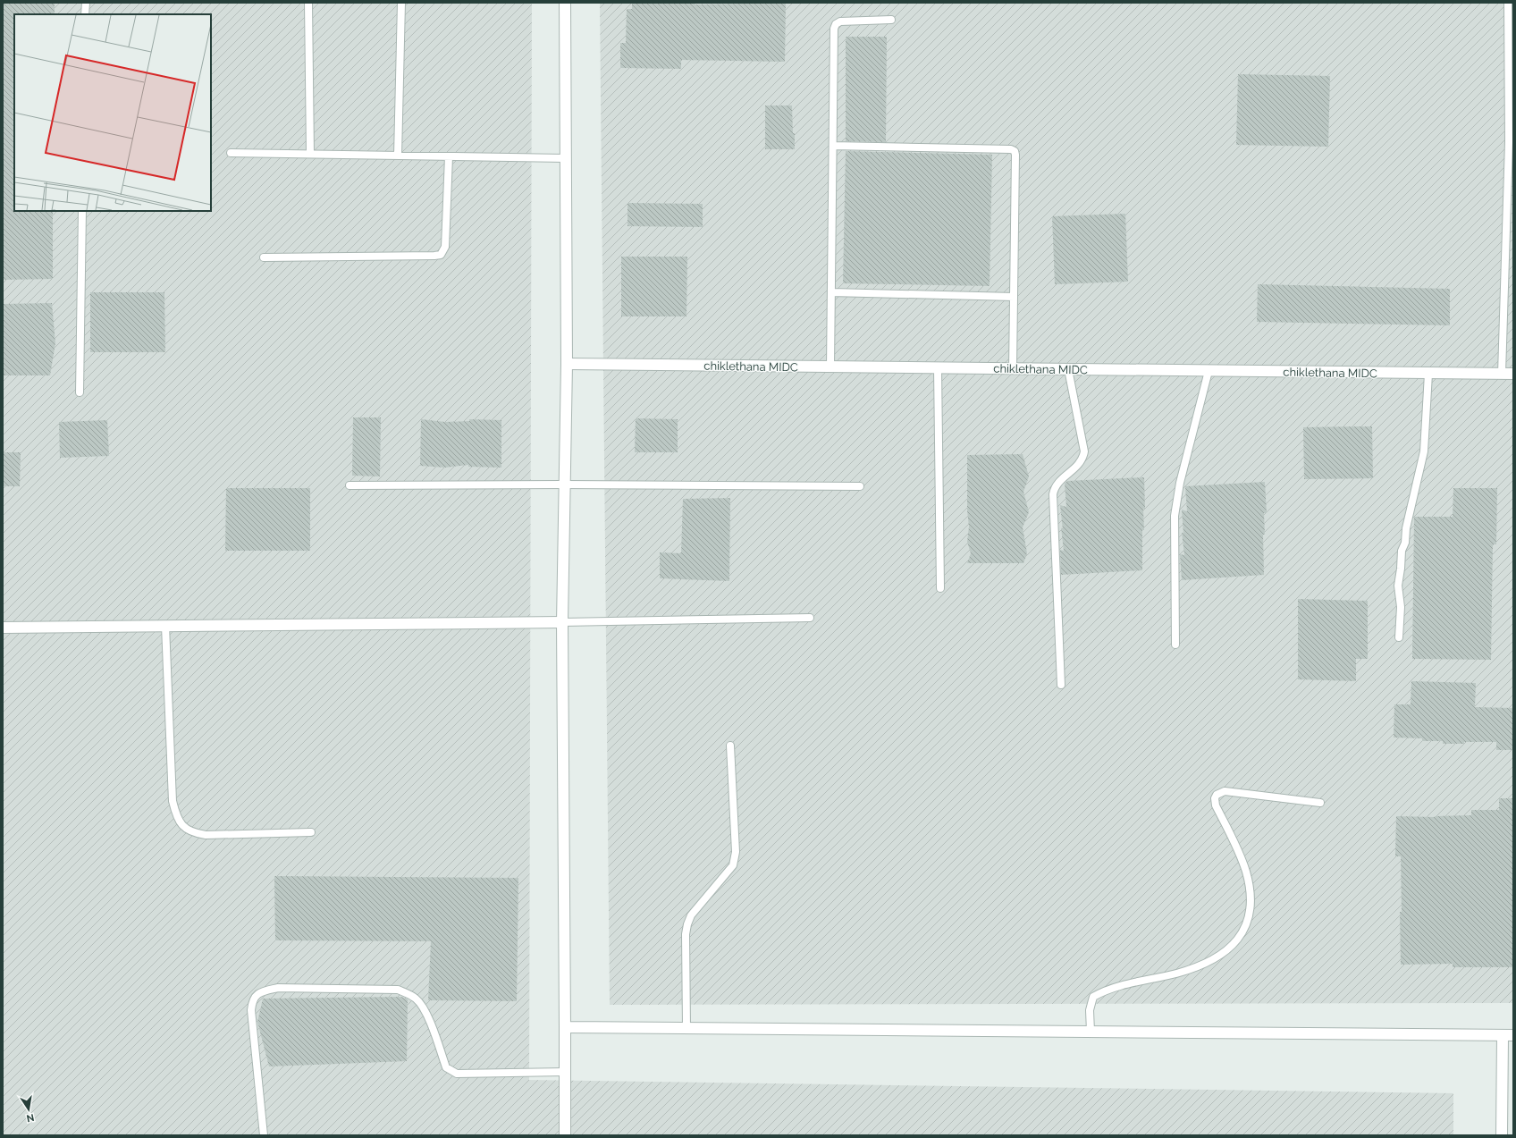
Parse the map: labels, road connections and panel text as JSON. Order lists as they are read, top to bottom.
{
  "streets": {
    "street": ["chiklethana MIDC"]
  },
  "north": "bottom"
}
